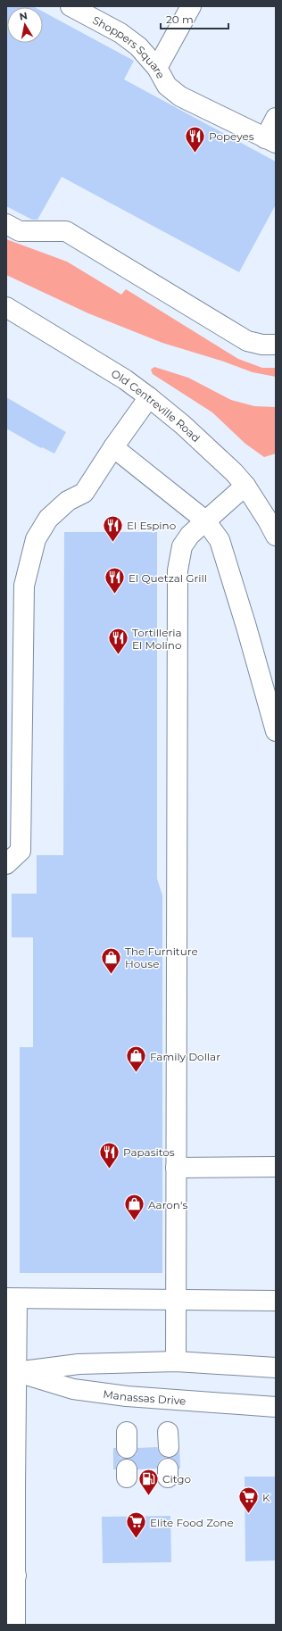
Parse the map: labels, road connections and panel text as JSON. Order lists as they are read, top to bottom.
{
  "streets": {
    "street": ["Shoppers Square", "Old Centreville Road", "Manassas Drive"]
  },
  "places": {
    "restaurant": [
      "Popeyes",
      "El Espino",
      "El Quetzal Grill",
      "Tortilleria El Molino",
      "Papasitos"
    ],
    "shop": ["The Furniture House", "Family Dollar", "Aaron's"],
    "fuel station": ["Citgo"],
    "supermarket": ["K", "Elite Food Zone"]
  },
  "scale_bar": "20 m",
  "north": "top"
}
